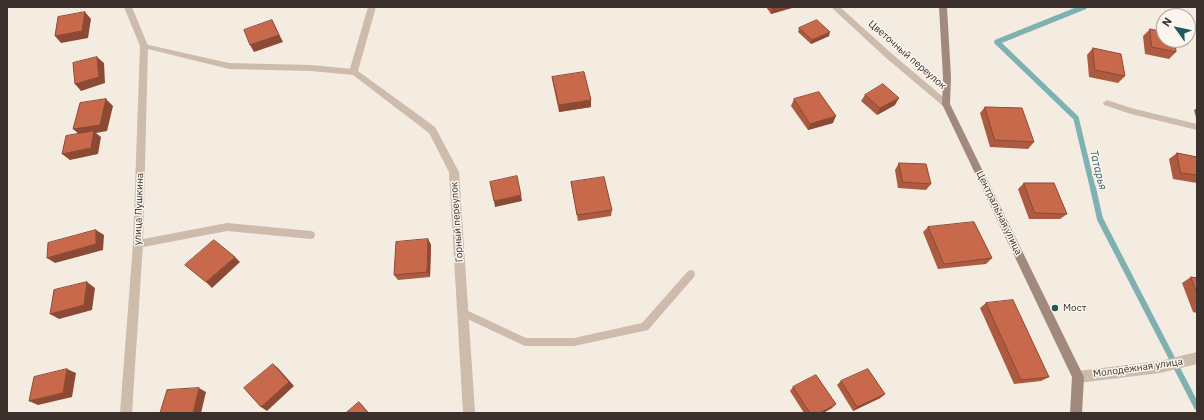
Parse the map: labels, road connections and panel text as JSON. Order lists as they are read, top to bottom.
{
  "streets": {
    "street": [
      "Цветочный переулок",
      "улица Пушкина",
      "Центральная улица",
      "Горный переулок",
      "Молодёжная улица"
    ]
  },
  "crossings": [
    ["Цветочный переулок", "Центральная улица"],
    ["Центральная улица", "Молодёжная улица"]
  ],
  "water": ["Татарья"],
  "places": ["Мост"],
  "north": "top left"
}
